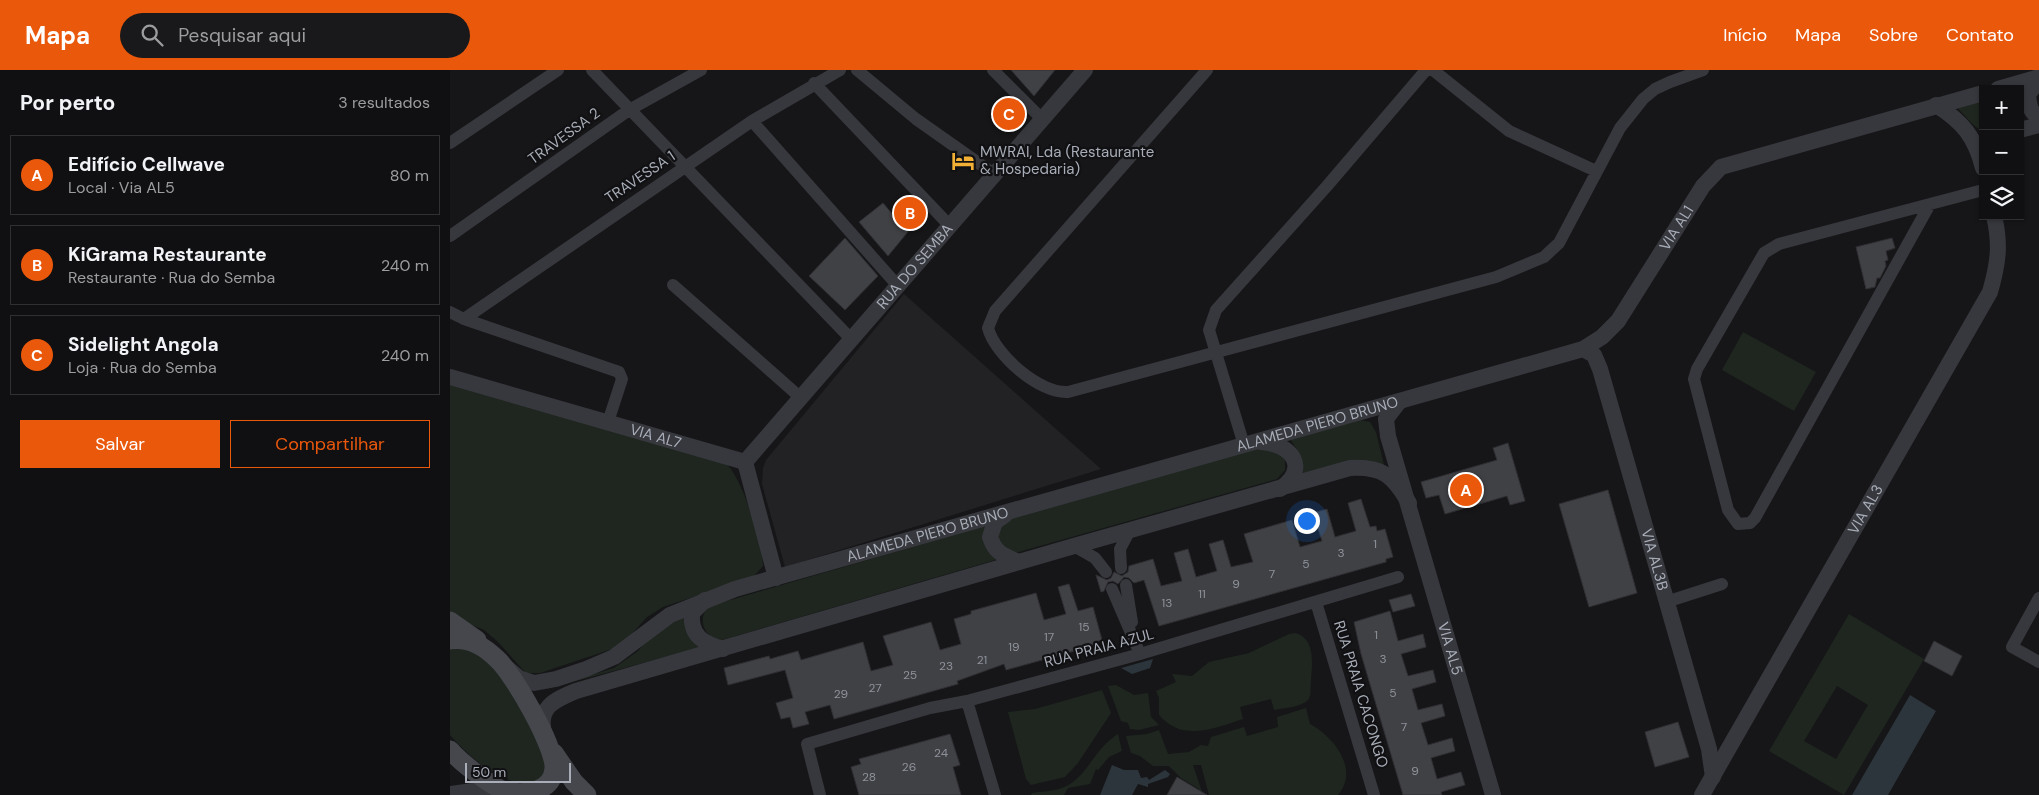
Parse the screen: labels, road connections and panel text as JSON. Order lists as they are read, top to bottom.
{
  "streets": {
    "street": [
      "TRAVESSA 2",
      "TRAVESSA 1",
      "VIA AL1",
      "RUA DO SEMBA",
      "ALAMEDA PIERO BRUNO",
      "VIA AL7",
      "VIA AL3",
      "VIA AL3B",
      "RUA PRAIA AZUL",
      "VIA AL5",
      "RUA PRAIA CACONGO"
    ]
  },
  "crossings": [
    ["VIA AL1", "ALAMEDA PIERO BRUNO"],
    ["VIA AL1", "VIA AL3B"],
    ["RUA DO SEMBA", "VIA AL7"],
    ["ALAMEDA PIERO BRUNO", "VIA AL5"],
    ["VIA AL3", "VIA AL3B"],
    ["RUA PRAIA AZUL", "RUA PRAIA CACONGO"]
  ],
  "places": {
    "hotel": ["MWRAI, Lda (Restaurante & Hospedaria)"]
  },
  "house_numbers": [
    "1",
    "3",
    "5",
    "7",
    "9",
    "11",
    "13",
    "15",
    "1",
    "17",
    "19",
    "3",
    "21",
    "23",
    "25",
    "27",
    "5",
    "29",
    "7",
    "24",
    "26",
    "9",
    "28"
  ],
  "scale_bar": "50 m",
  "page": {
    "header": "Mapa",
    "search": "Pesquisar aqui",
    "nav": [
      "Início",
      "Mapa",
      "Sobre",
      "Contato"
    ],
    "heading": ["Por perto", "3 resultados"],
    "map_buttons": ["+", "−"],
    "pins": ["C", "B", "A"],
    "list": [
      {
        "mark": "A",
        "name": "Edifício Cellwave",
        "note": "Local · Via AL5",
        "value": "80 m"
      },
      {
        "mark": "B",
        "name": "KiGrama Restaurante",
        "note": "Restaurante · Rua do Semba",
        "value": "240 m"
      },
      {
        "mark": "C",
        "name": "Sidelight Angola",
        "note": "Loja · Rua do Semba",
        "value": "240 m"
      }
    ],
    "buttons": ["Salvar", "Compartilhar"],
    "scale": "50 m"
  }
}
